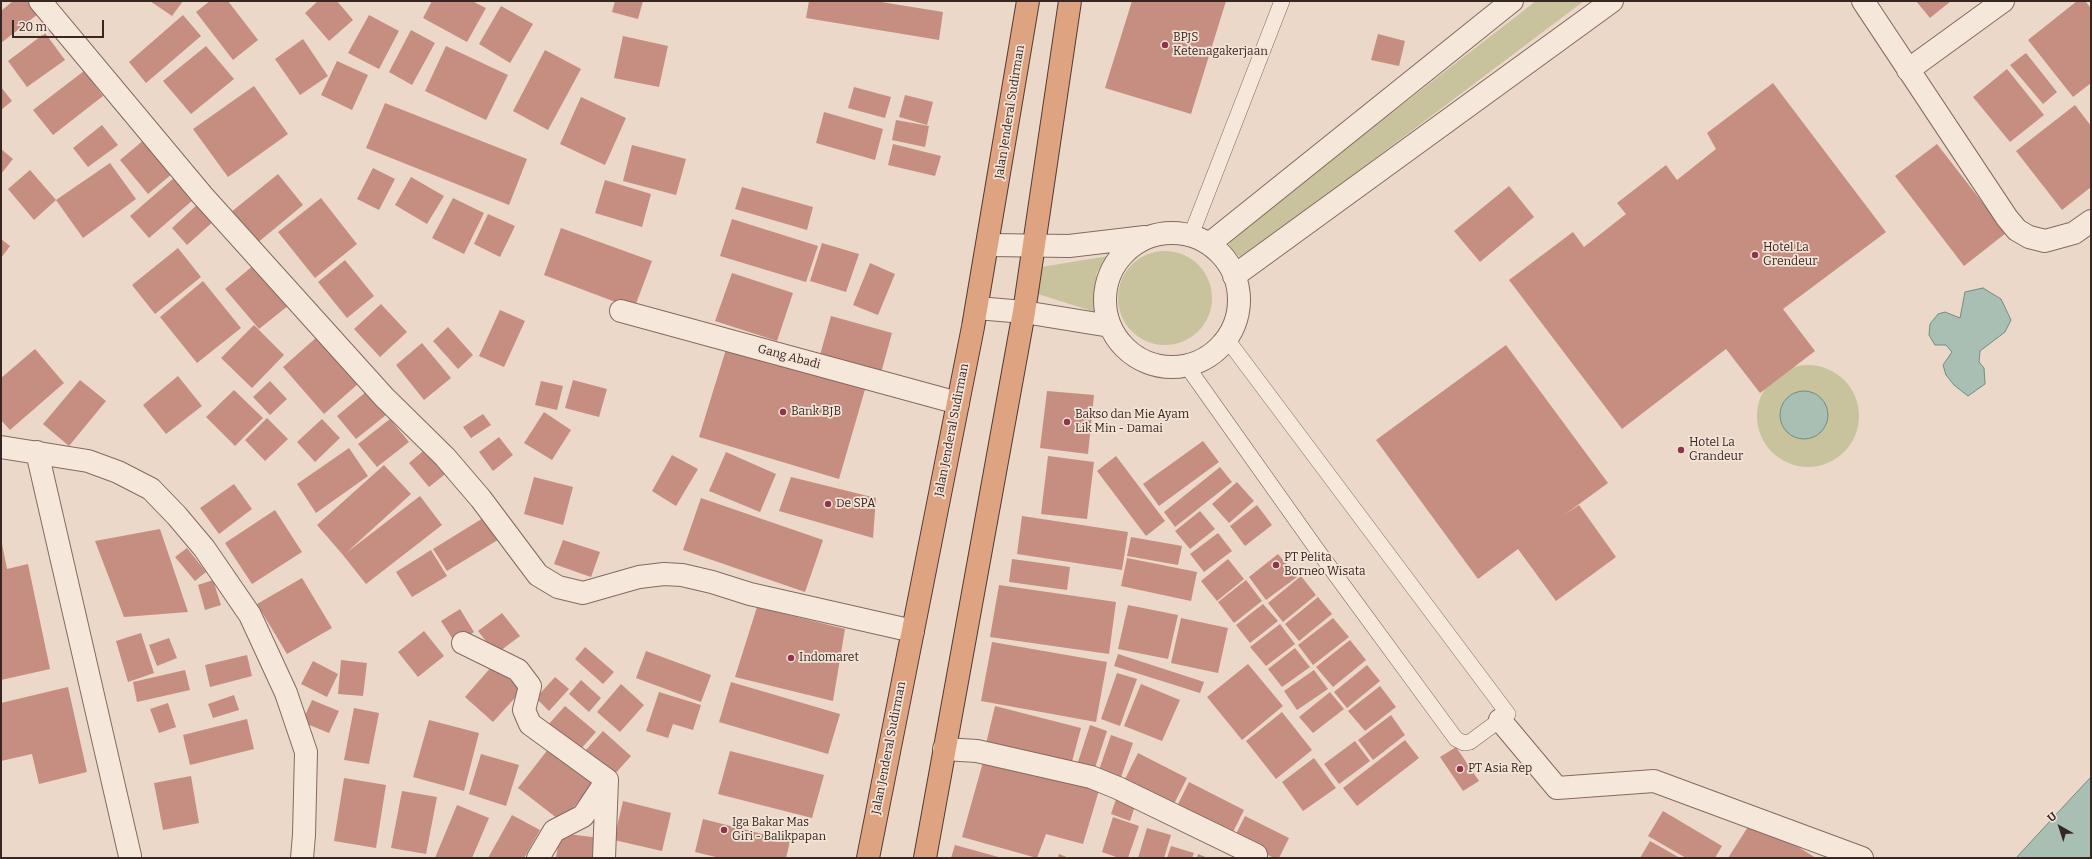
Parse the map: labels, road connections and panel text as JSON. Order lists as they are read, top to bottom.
{
  "streets": {
    "highway": ["Jalan Jenderal Sudirman"],
    "street": ["Gang Abadi"]
  },
  "crossings": [
    ["Jalan Jenderal Sudirman", "Gang Abadi"]
  ],
  "places": [
    "BPJS Ketenagakerjaan",
    "Hotel La Grendeur",
    "Bank BJB",
    "Bakso dan Mie Ayam Lik Min - Damai",
    "Hotel La Grandeur",
    "De SPA",
    "PT Pelita Borneo Wisata",
    "Indomaret",
    "PT Asia Rep",
    "Iga Bakar Mas Giri - Balikpapan"
  ],
  "scale_bar": "20 m",
  "north": "top left"
}
